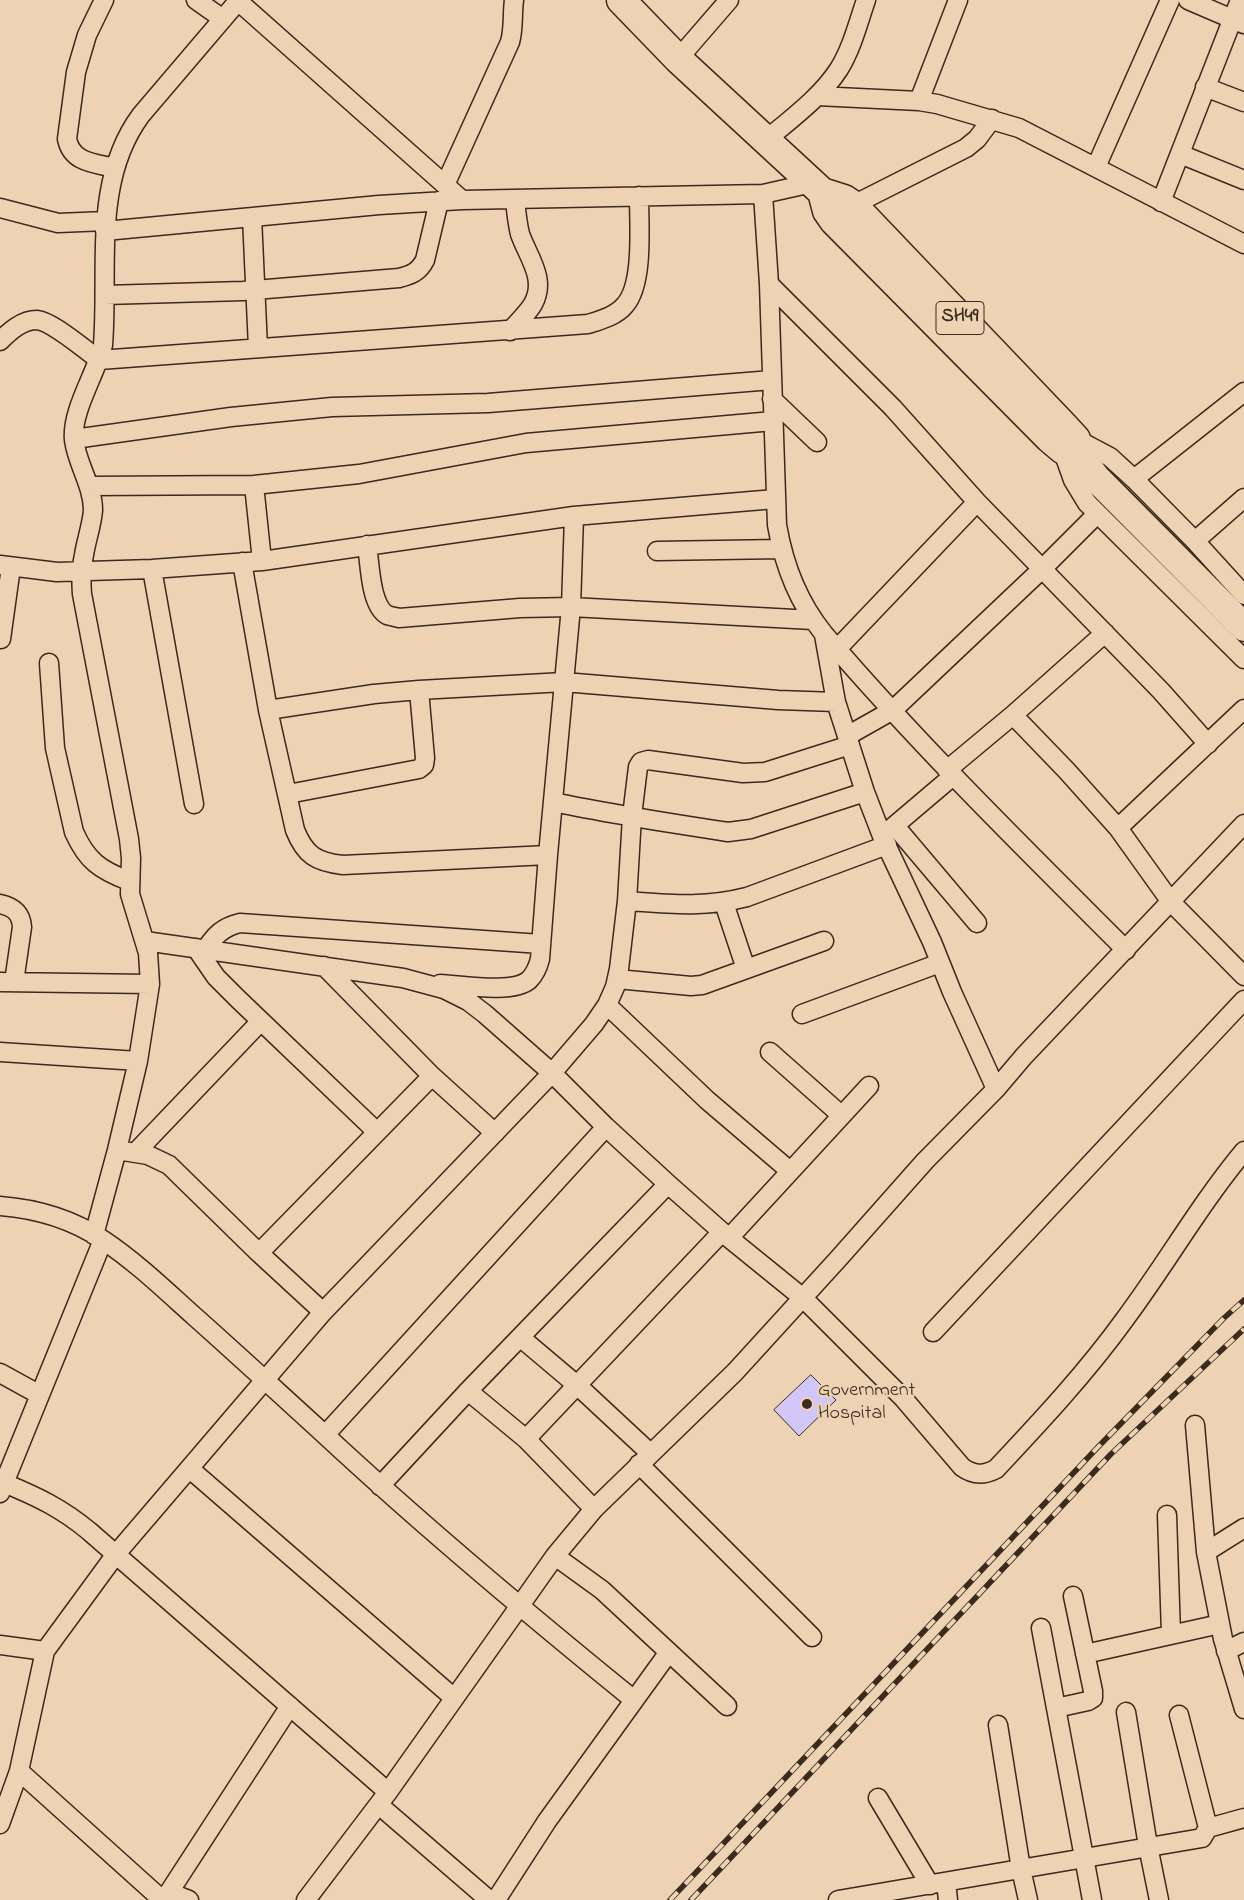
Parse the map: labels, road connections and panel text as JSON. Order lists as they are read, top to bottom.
{
  "streets": {
    "main road": ["SH49"]
  },
  "places": ["Government Hospital"]
}
